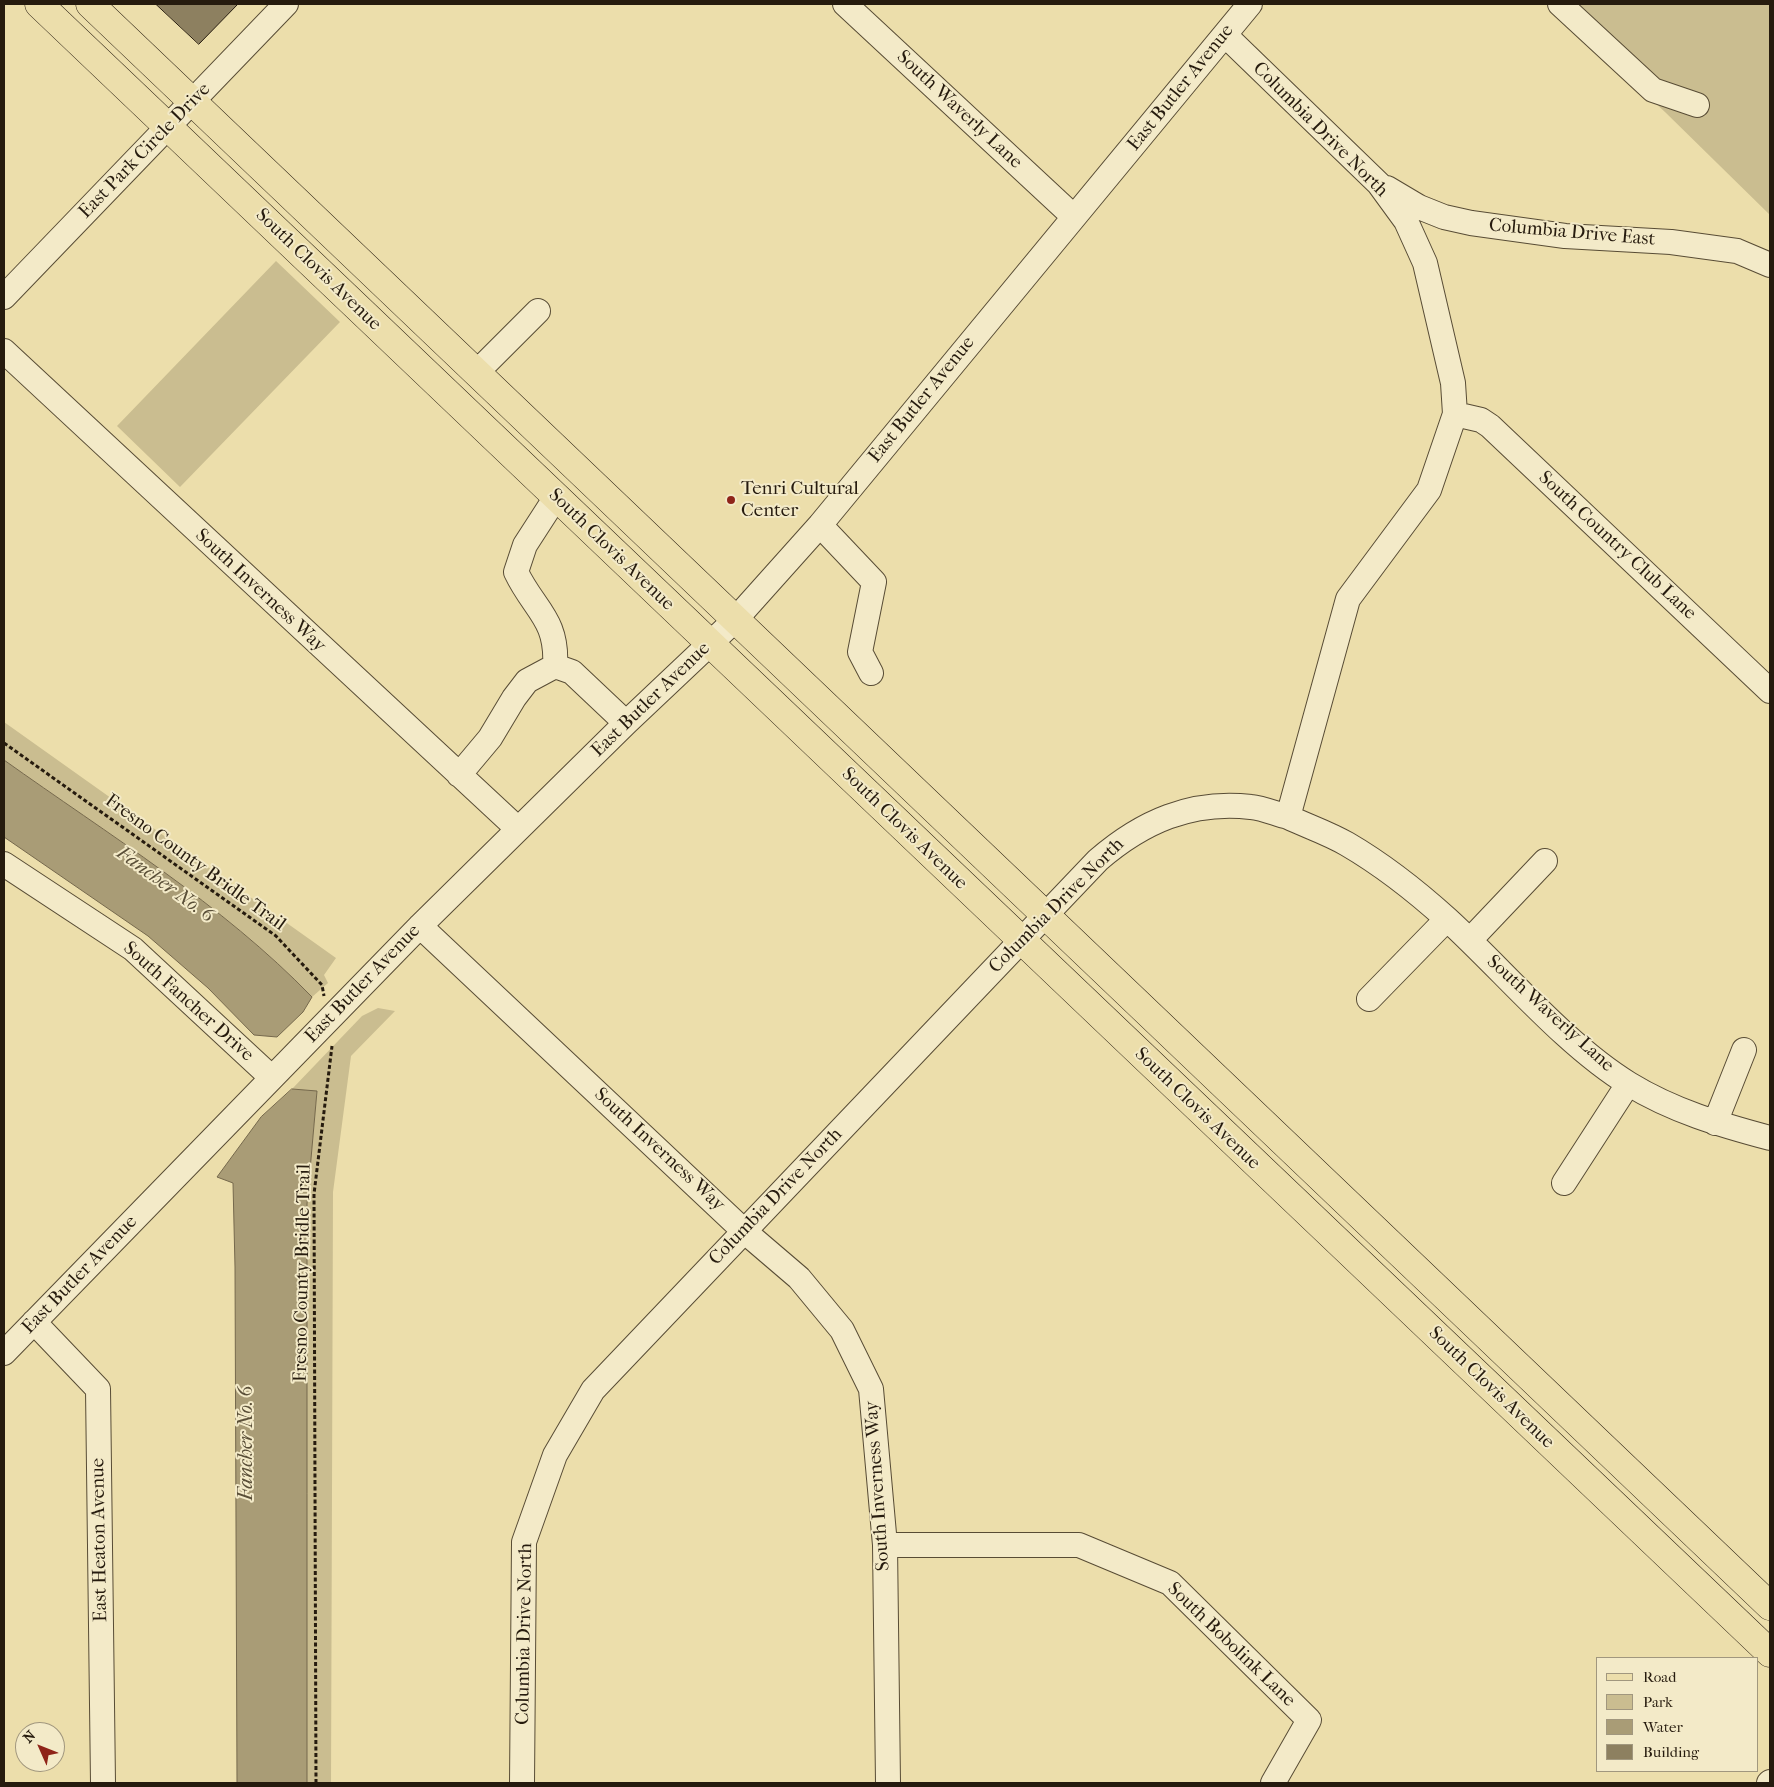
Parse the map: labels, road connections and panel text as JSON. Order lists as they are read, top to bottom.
{
  "streets": {
    "main road": ["South Clovis Avenue"],
    "street": [
      "East Butler Avenue",
      "South Waverly Lane",
      "Columbia Drive North",
      "East Park Circle Drive",
      "Columbia Drive East",
      "South Country Club Lane",
      "South Inverness Way",
      "South Fancher Drive",
      "East Heaton Avenue",
      "South Bobolink Lane"
    ],
    "path": ["Fresno County Bridle Trail"]
  },
  "crossings": [
    ["East Butler Avenue", "South Waverly Lane"],
    ["East Butler Avenue", "Columbia Drive North"],
    ["East Butler Avenue", "South Clovis Avenue"],
    ["East Butler Avenue", "South Inverness Way"],
    ["East Butler Avenue", "Fresno County Bridle Trail"],
    ["East Butler Avenue", "South Fancher Drive"],
    ["East Butler Avenue", "East Heaton Avenue"],
    ["South Waverly Lane", "Columbia Drive North"],
    ["Columbia Drive North", "Columbia Drive East"],
    ["Columbia Drive North", "South Clovis Avenue"],
    ["Columbia Drive North", "South Country Club Lane"],
    ["Columbia Drive North", "South Inverness Way"],
    ["East Park Circle Drive", "South Clovis Avenue"],
    ["South Inverness Way", "South Bobolink Lane"]
  ],
  "water": ["Fancher No. 6"],
  "places": ["Tenri Cultural Center"],
  "legend": [
    "Road",
    "Park",
    "Water",
    "Building"
  ],
  "north": "top left"
}
